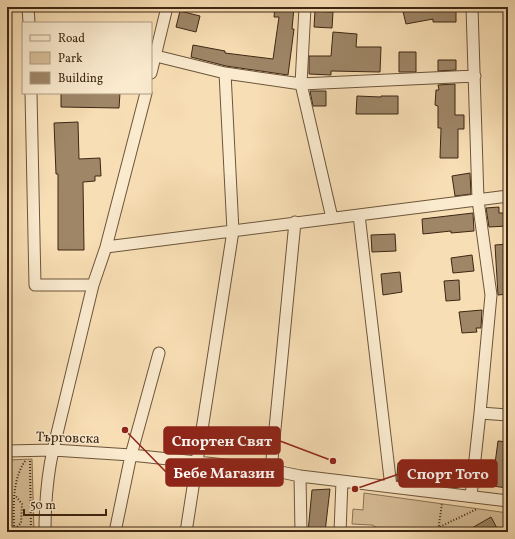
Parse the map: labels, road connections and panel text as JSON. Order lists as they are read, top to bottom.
{
  "streets": {
    "street": ["Търговска"]
  },
  "places": ["Бебе Магазин", "Спортен Свят", "Спорт Тото"],
  "legend": ["Road", "Park", "Building"],
  "scale_bar": "50 m"
}
